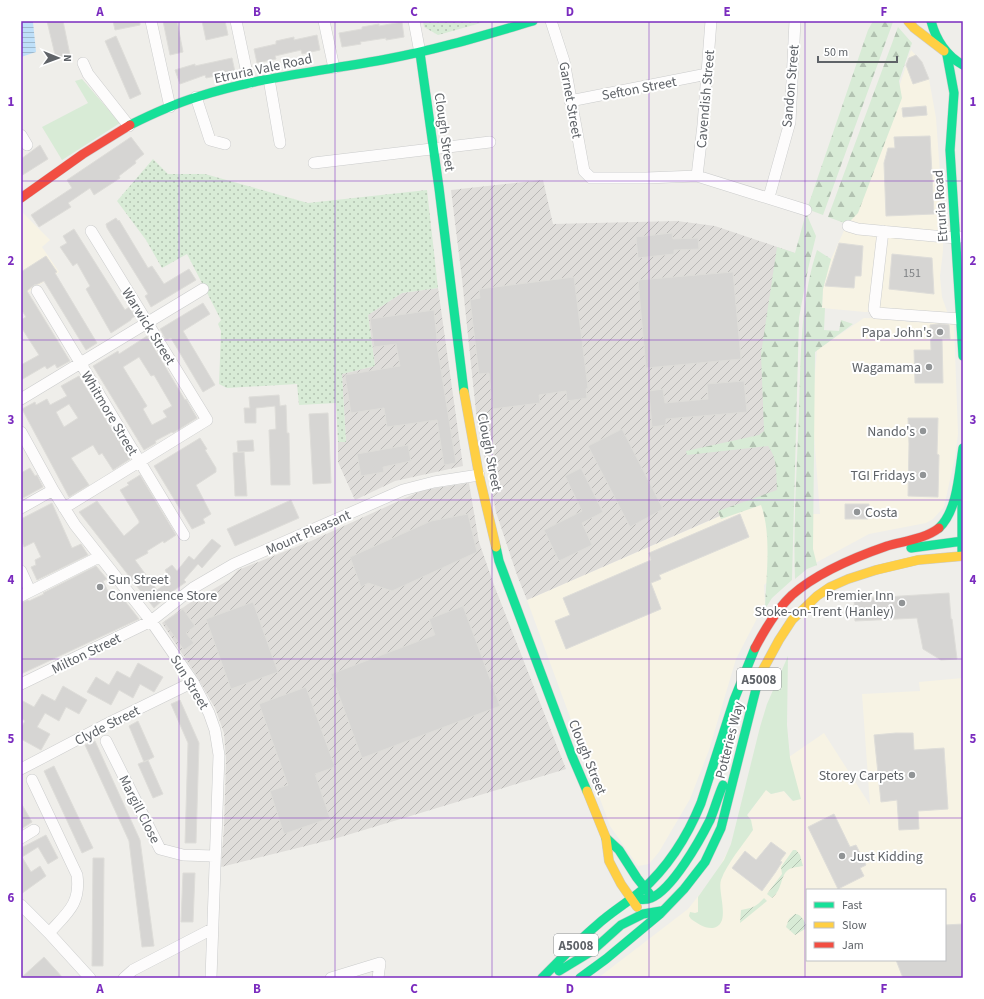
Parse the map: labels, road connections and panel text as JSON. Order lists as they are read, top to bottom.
{
  "streets": {
    "main road": [
      "Etruria Vale Road",
      "Clough Street",
      "Etruria Road",
      "A5008",
      "Potteries Way"
    ],
    "street": [
      "Sandon Street",
      "Sefton Street",
      "Cavendish Street",
      "Garnet Street",
      "Warwick Street",
      "Whitmore Street",
      "Mount Pleasant",
      "Milton Street",
      "Sun Street",
      "Clyde Street",
      "Margill Close"
    ]
  },
  "crossings": [
    ["Etruria Vale Road", "Clough Street"],
    ["Sefton Street", "Cavendish Street"],
    ["Sefton Street", "Garnet Street"],
    ["Cavendish Street", "Garnet Street"],
    ["Clough Street", "Mount Pleasant"],
    ["Clough Street", "A5008"],
    ["Clough Street", "Potteries Way"],
    ["Warwick Street", "Whitmore Street"],
    ["Mount Pleasant", "Milton Street"],
    ["Mount Pleasant", "Sun Street"],
    ["Milton Street", "Sun Street"],
    ["A5008", "Potteries Way"],
    ["Sun Street", "Clyde Street"],
    ["Sun Street", "Margill Close"]
  ],
  "places": [
    "Papa John's",
    "Wagamama",
    "Nando's",
    "TGI Fridays",
    "Costa",
    "Sun Street Convenience Store",
    "Premier Inn Stoke-on-Trent (Hanley)",
    "Storey Carpets",
    "Just Kidding"
  ],
  "house_numbers": ["151"],
  "legend": ["Fast", "Slow", "Jam"],
  "scale_bar": "50 m",
  "north": "right",
  "grid": {
    "columns": [
      "A",
      "B",
      "C",
      "D",
      "E",
      "F"
    ],
    "rows": [
      "1",
      "2",
      "3",
      "4",
      "5",
      "6"
    ]
  }
}
